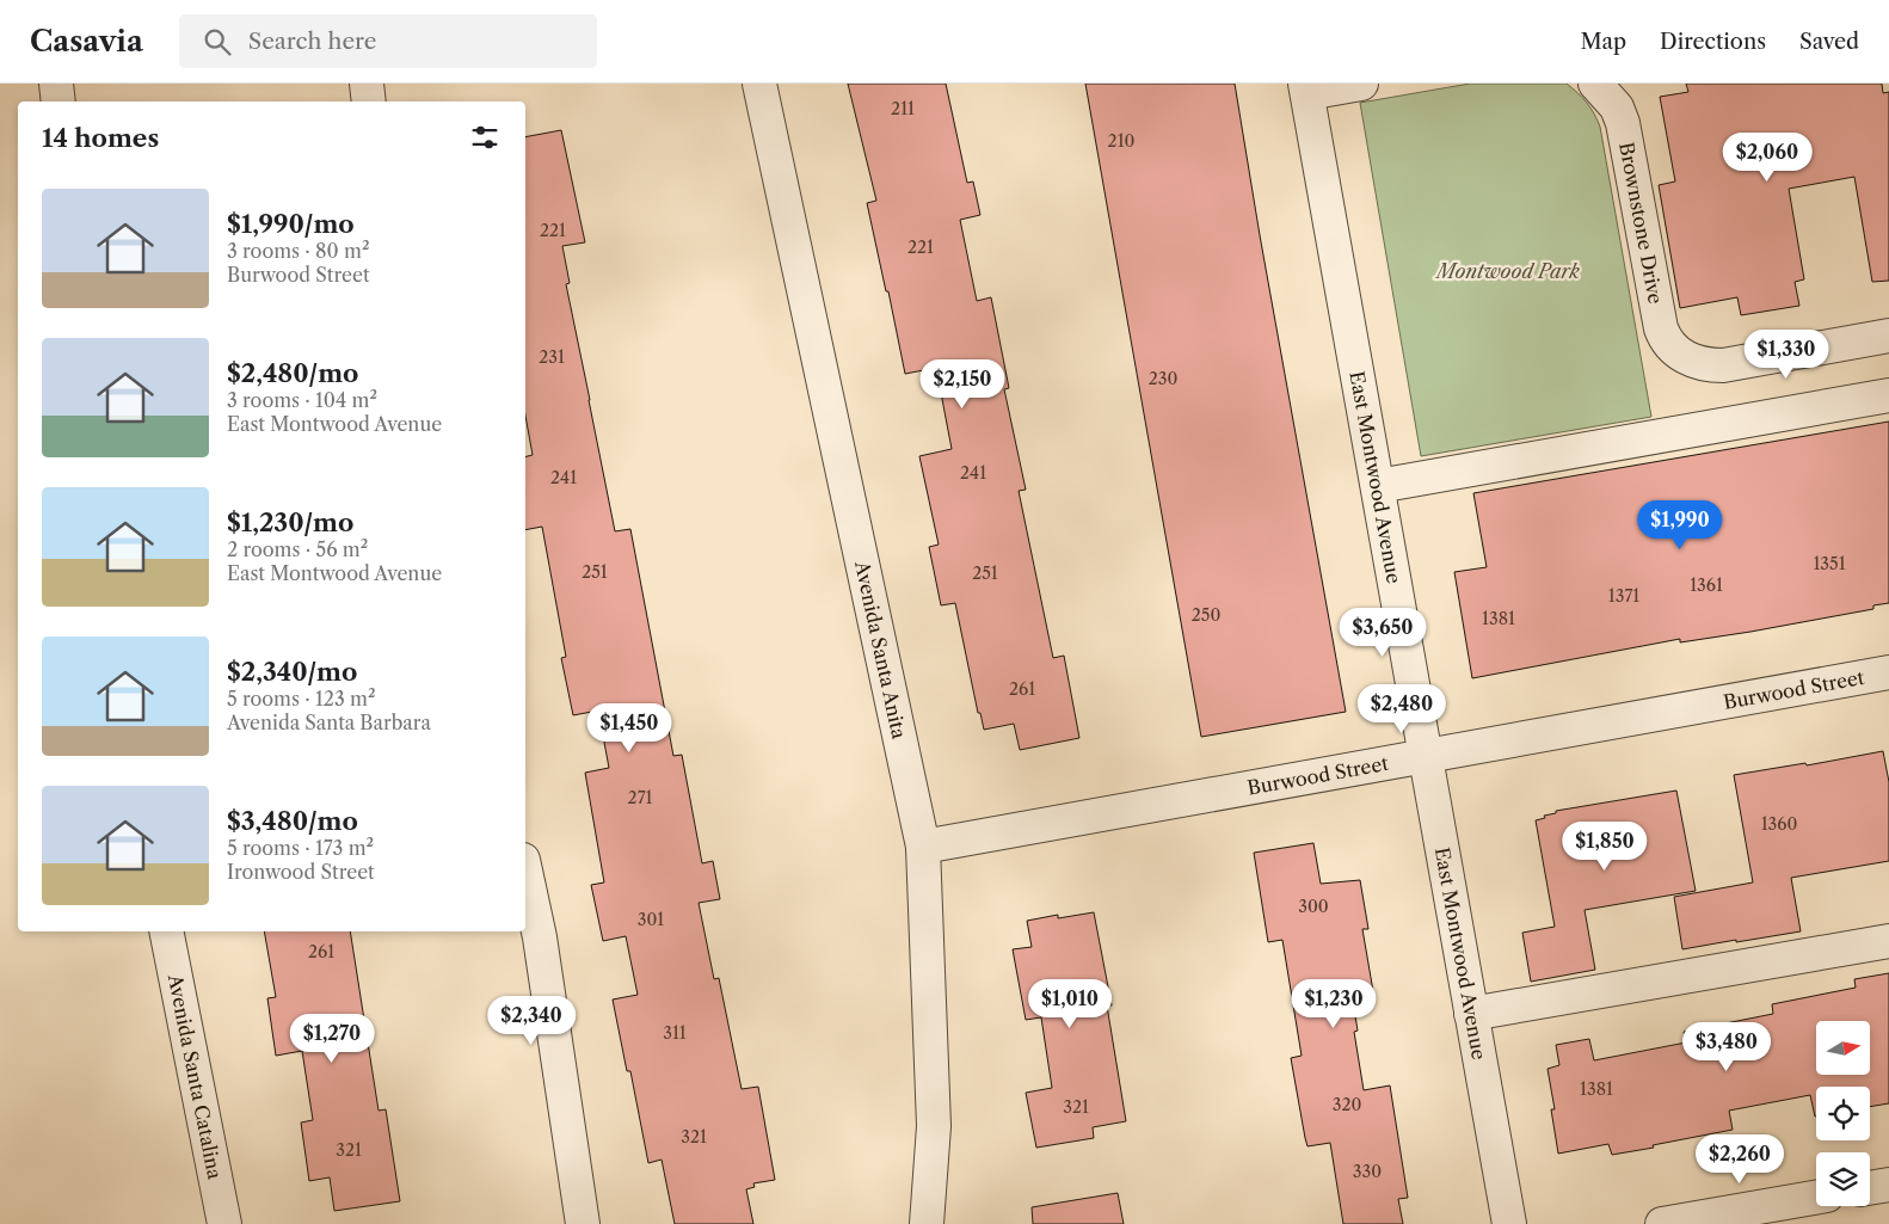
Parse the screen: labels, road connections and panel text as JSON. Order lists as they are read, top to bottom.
{
  "streets": {
    "street": [
      "Brownstone Drive",
      "East Montwood Avenue",
      "Avenida Santa Anita",
      "Burwood Street",
      "Avenida Santa Catalina"
    ]
  },
  "crossings": [
    ["East Montwood Avenue", "Burwood Street"],
    ["Avenida Santa Anita", "Burwood Street"]
  ],
  "parks": ["Montwood Park"],
  "house_numbers": [
    "211",
    "210",
    "221",
    "221",
    "231",
    "230",
    "241",
    "241",
    "1351",
    "251",
    "251",
    "1361",
    "1371",
    "250",
    "1381",
    "261",
    "271",
    "1360",
    "300",
    "301",
    "261",
    "311",
    "1381",
    "320",
    "321",
    "321",
    "321",
    "330"
  ],
  "north": "right",
  "page": {
    "header": "Casavia",
    "search": "Search here",
    "nav": ["Map", "Directions", "Saved"],
    "heading": "14 homes",
    "price": [
      "$2,060",
      "$1,330",
      "$2,150",
      "$1,990",
      "$3,650",
      "$2,480",
      "$1,450",
      "$1,850",
      "$1,010",
      "$1,230",
      "$2,340",
      "$1,270",
      "$3,480",
      "$2,260"
    ],
    "list": [
      {
        "name": "$1,990/mo",
        "note": "3 rooms · 80 m² · Burwood Street"
      },
      {
        "name": "$2,480/mo",
        "note": "3 rooms · 104 m² · East Montwood Avenue"
      },
      {
        "name": "$1,230/mo",
        "note": "2 rooms · 56 m² · East Montwood Avenue"
      },
      {
        "name": "$2,340/mo",
        "note": "5 rooms · 123 m² · Avenida Santa Barbara"
      },
      {
        "name": "$3,480/mo",
        "note": "5 rooms · 173 m² · Ironwood Street"
      }
    ]
  }
}
